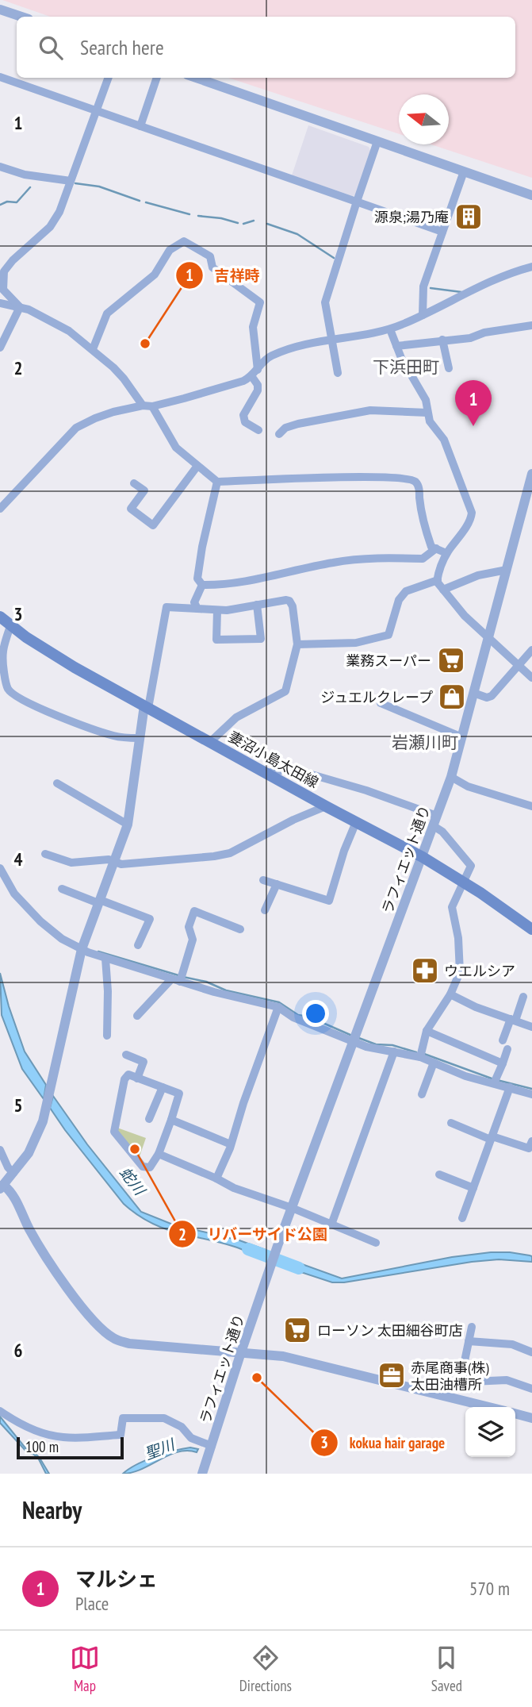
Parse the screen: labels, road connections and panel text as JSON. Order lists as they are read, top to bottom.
{
  "streets": {
    "main road": ["妻沼小島太田線"],
    "street": ["ラフィエット通り"]
  },
  "crossings": [
    ["妻沼小島太田線", "ラフィエット通り"]
  ],
  "districts": ["下浜田町", "岩瀬川町"],
  "water": ["蛇川", "聖川"],
  "places": {
    "building": ["源泉;湯乃庵"],
    "other": ["吉祥時", "リバーサイド公園", "kokua hair garage"],
    "supermarket": ["業務スーパー", "ローソン 太田細谷町店"],
    "shop": ["ジュエルクレープ"],
    "pharmacy": ["ウエルシア"],
    "office": ["赤尾商事(株) 太田油槽所"]
  },
  "scale_bar": "100 m",
  "north": "left",
  "page": {
    "search": "Search here",
    "pins": "1",
    "scale": "100 m",
    "heading": "Nearby",
    "list": [
      {
        "mark": "1",
        "name": "マルシェ",
        "note": "Place",
        "value": "570 m"
      }
    ],
    "nav": ["Map", "Directions", "Saved"]
  },
  "grid": {
    "rows": [
      "1",
      "2",
      "3",
      "4",
      "5",
      "6"
    ]
  }
}
